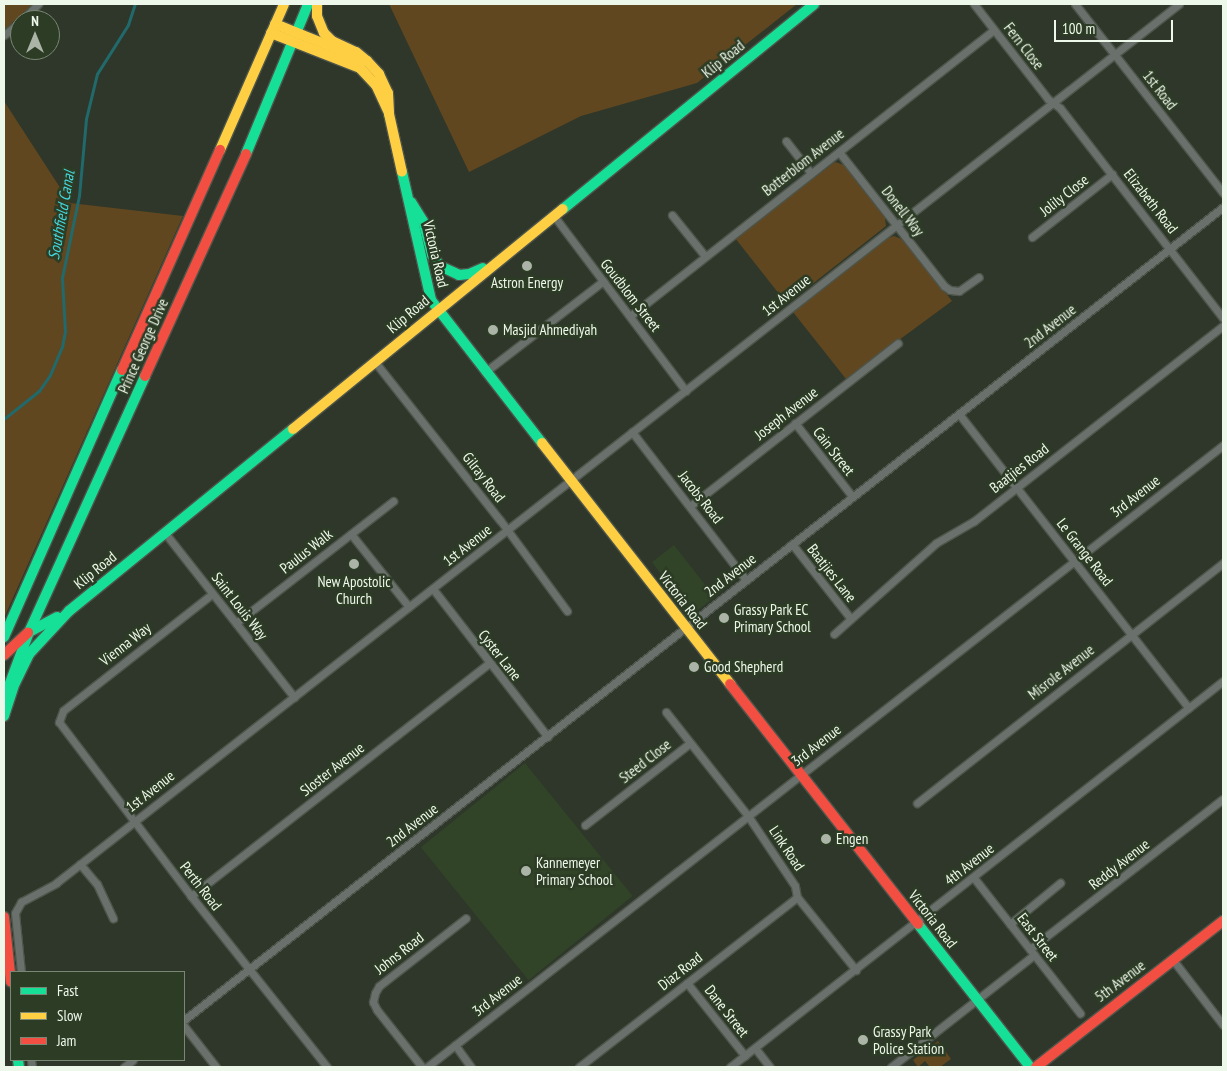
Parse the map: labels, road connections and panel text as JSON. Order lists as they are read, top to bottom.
{
  "streets": {
    "street": [
      "Fern Close",
      "Klip Road",
      "1st Road",
      "Botterblom Avenue",
      "Jolily Close",
      "Elizabeth Road",
      "Donell Way",
      "Victoria Road",
      "Goudblom Street",
      "1st Avenue",
      "2nd Avenue",
      "Prince George Drive",
      "Joseph Avenue",
      "Cain Street",
      "Baatjies Road",
      "Gilray Road",
      "3rd Avenue",
      "Jacobs Road",
      "Paulus Walk",
      "Le Grange Road",
      "Baatjies Lane",
      "Saint Louis Way",
      "Vienna Way",
      "Cyster Lane",
      "Misrole Avenue",
      "Steed Close",
      "Sloster Avenue",
      "Link Road",
      "4th Avenue",
      "Reddy Avenue",
      "Perth Road",
      "East Street",
      "Johns Road",
      "Diaz Road",
      "5th Avenue",
      "Dane Street"
    ]
  },
  "crossings": [
    ["Fern Close", "Botterblom Avenue"],
    ["Fern Close", "Elizabeth Road"],
    ["Fern Close", "1st Avenue"],
    ["Klip Road", "Victoria Road"],
    ["Klip Road", "Goudblom Street"],
    ["Klip Road", "Prince George Drive"],
    ["Klip Road", "Gilray Road"],
    ["Klip Road", "Saint Louis Way"],
    ["1st Road", "1st Avenue"],
    ["Botterblom Avenue", "Donell Way"],
    ["Botterblom Avenue", "Goudblom Street"],
    ["Jolily Close", "Elizabeth Road"],
    ["Elizabeth Road", "1st Avenue"],
    ["Elizabeth Road", "2nd Avenue"],
    ["Donell Way", "1st Avenue"],
    ["Victoria Road", "1st Avenue"],
    ["Victoria Road", "2nd Avenue"],
    ["Victoria Road", "Prince George Drive"],
    ["Victoria Road", "3rd Avenue"],
    ["Victoria Road", "4th Avenue"],
    ["Victoria Road", "Reddy Avenue"],
    ["Goudblom Street", "1st Avenue"],
    ["1st Avenue", "Gilray Road"],
    ["1st Avenue", "Jacobs Road"],
    ["1st Avenue", "Saint Louis Way"],
    ["1st Avenue", "Cyster Lane"],
    ["1st Avenue", "Perth Road"],
    ["2nd Avenue", "Cain Street"],
    ["2nd Avenue", "Jacobs Road"],
    ["2nd Avenue", "Le Grange Road"],
    ["2nd Avenue", "Baatjies Lane"],
    ["2nd Avenue", "Cyster Lane"],
    ["2nd Avenue", "Perth Road"],
    ["Joseph Avenue", "Cain Street"],
    ["Joseph Avenue", "Jacobs Road"],
    ["Baatjies Road", "Le Grange Road"],
    ["Baatjies Road", "Baatjies Lane"],
    ["3rd Avenue", "Le Grange Road"],
    ["3rd Avenue", "Link Road"],
    ["Paulus Walk", "Saint Louis Way"],
    ["Le Grange Road", "Misrole Avenue"],
    ["Le Grange Road", "4th Avenue"],
    ["Saint Louis Way", "Vienna Way"],
    ["Vienna Way", "Perth Road"],
    ["Cyster Lane", "Sloster Avenue"],
    ["Steed Close", "Link Road"],
    ["Sloster Avenue", "Perth Road"],
    ["Link Road", "4th Avenue"],
    ["Link Road", "Diaz Road"],
    ["4th Avenue", "East Street"],
    ["4th Avenue", "Dane Street"],
    ["Reddy Avenue", "East Street"],
    ["Diaz Road", "Dane Street"]
  ],
  "water": ["Southfield Canal"],
  "places": [
    "Astron Energy",
    "Masjid Ahmediyah",
    "New Apostolic Church",
    "Grassy Park EC Primary School",
    "Good Shepherd",
    "Engen",
    "Kannemeyer Primary School",
    "Grassy Park Police Station"
  ],
  "legend": ["Fast", "Slow", "Jam"],
  "scale_bar": "100 m",
  "north": "top"
}
